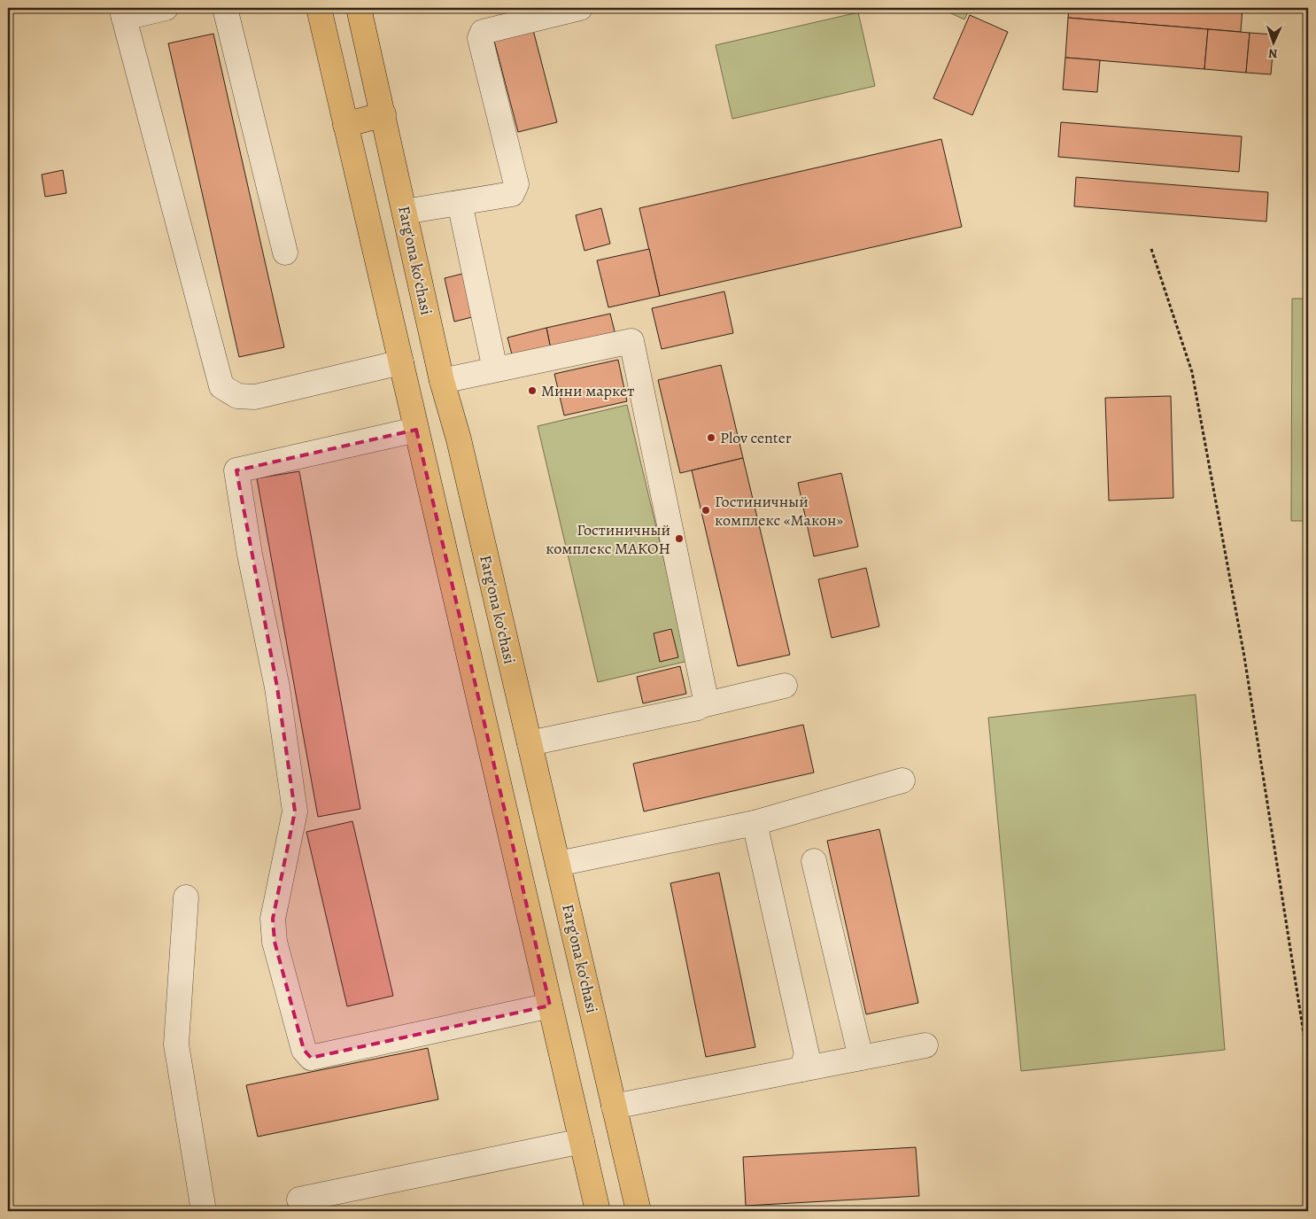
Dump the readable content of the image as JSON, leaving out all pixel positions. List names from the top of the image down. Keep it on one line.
{"streets":{"main road":["Fargʻona koʻchasi"]},"places":["Мини маркет","Plov center","Гостиничный комплекс «Макон»","Гостиничный комплекс МАКОН"],"north":"bottom"}
